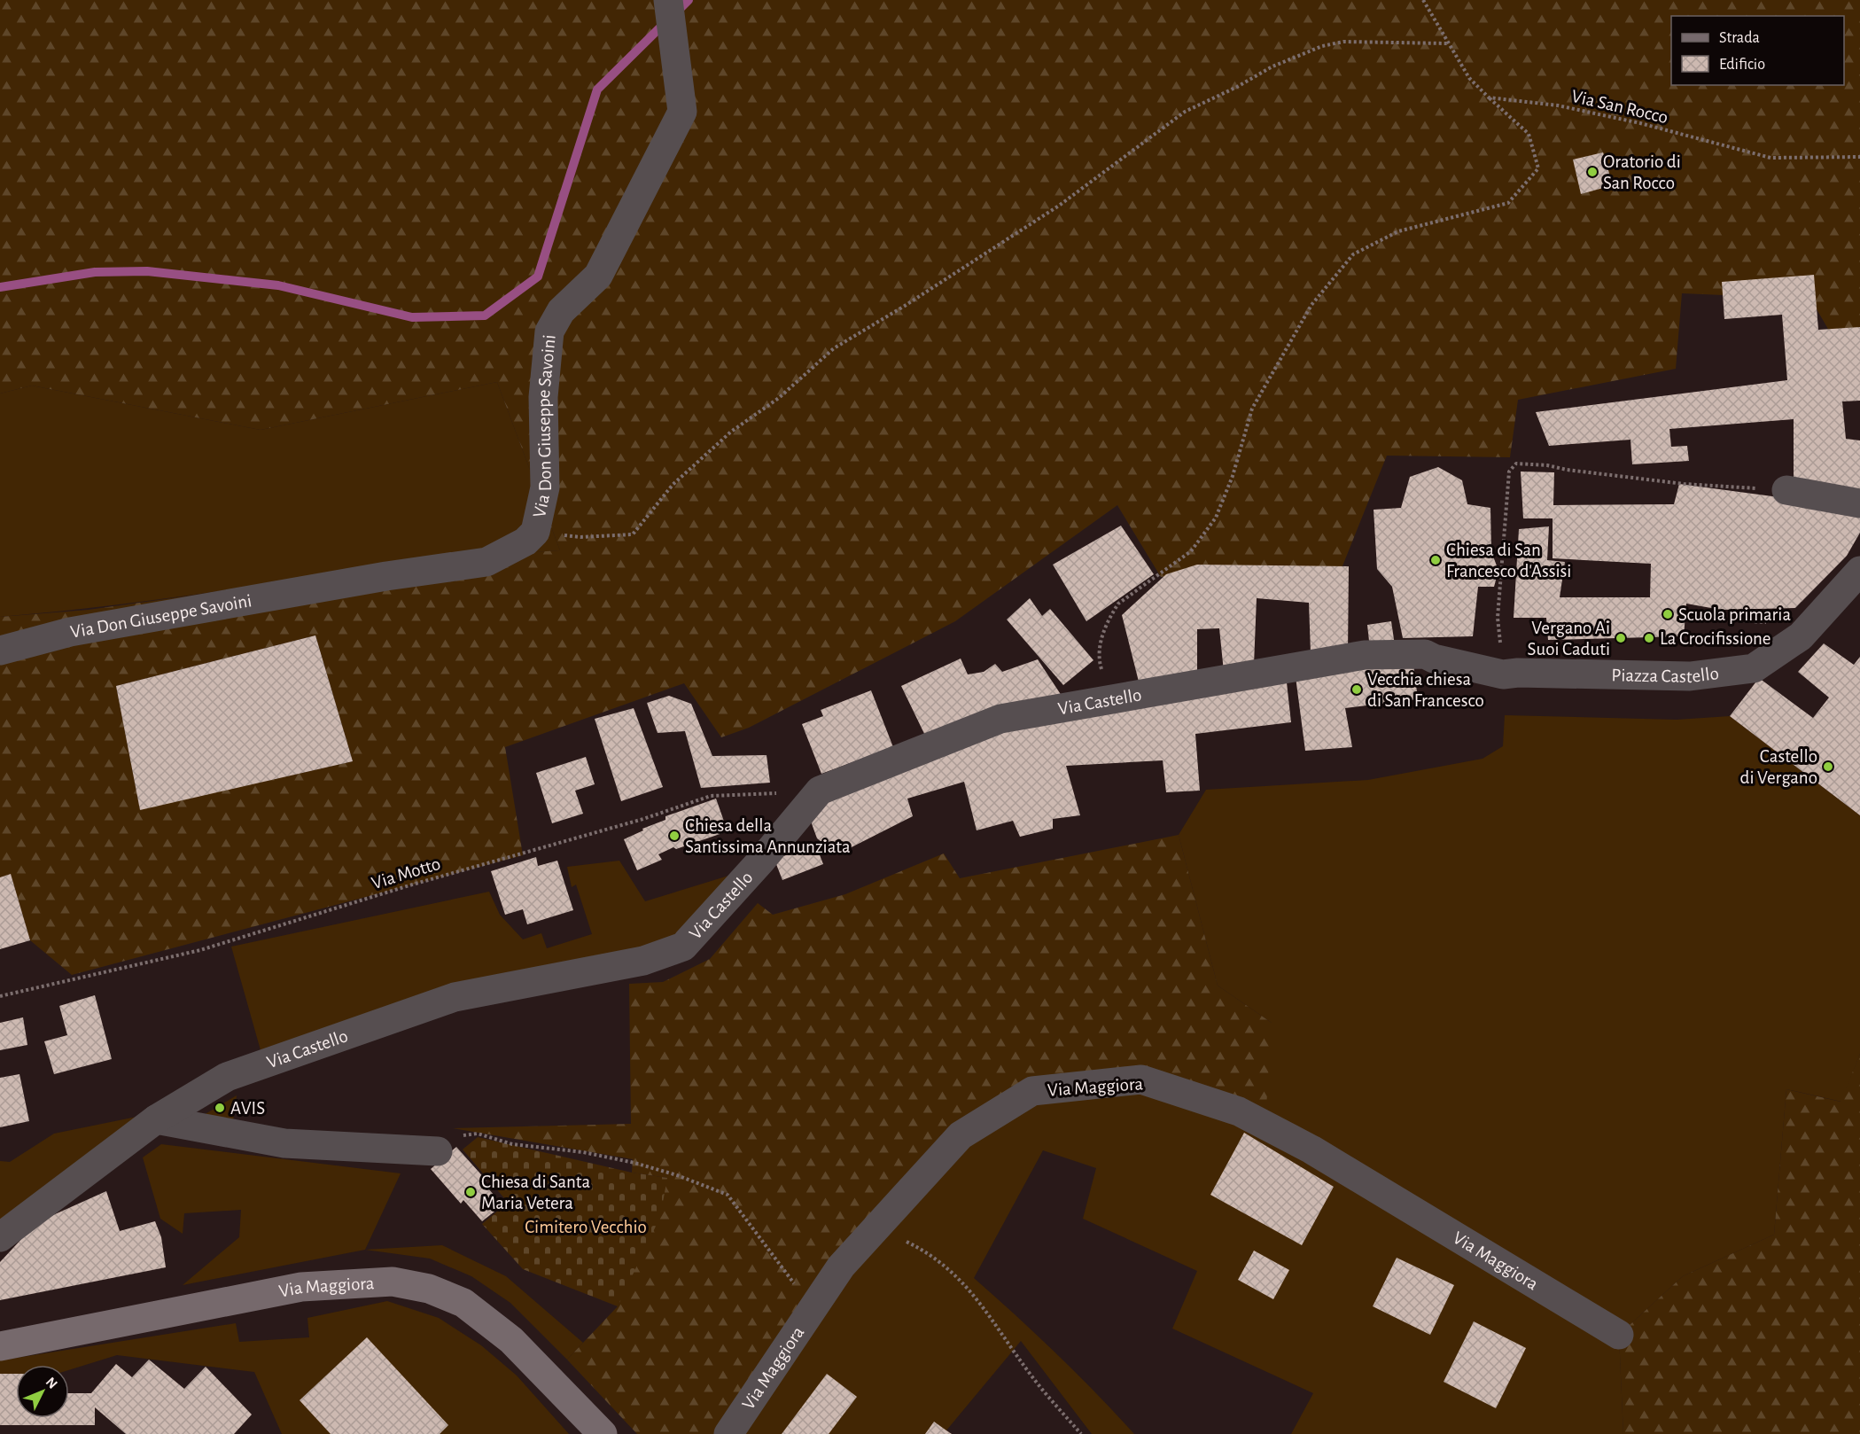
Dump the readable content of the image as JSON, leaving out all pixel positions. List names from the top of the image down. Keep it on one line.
{"streets":{"main road":["Via Maggiora"],"street":["Via Don Giuseppe Savoini","Piazza Castello","Via Castello"],"path":["Via San Rocco","Via Motto"]},"crossings":[["Piazza Castello","Via Castello"],["Via Castello","Via Motto"]],"parks":["Cimitero Vecchio"],"places":["Oratorio di San Rocco","Chiesa di San Francesco d'Assisi","Scuola primaria","Vergano Ai Suoi Caduti","La Crocifissione","Vecchia chiesa di San Francesco","Castello di Vergano","Chiesa della Santissima Annunziata","AVIS","Chiesa di Santa Maria Vetera"],"legend":["Strada","Edificio"],"north":"top right"}
